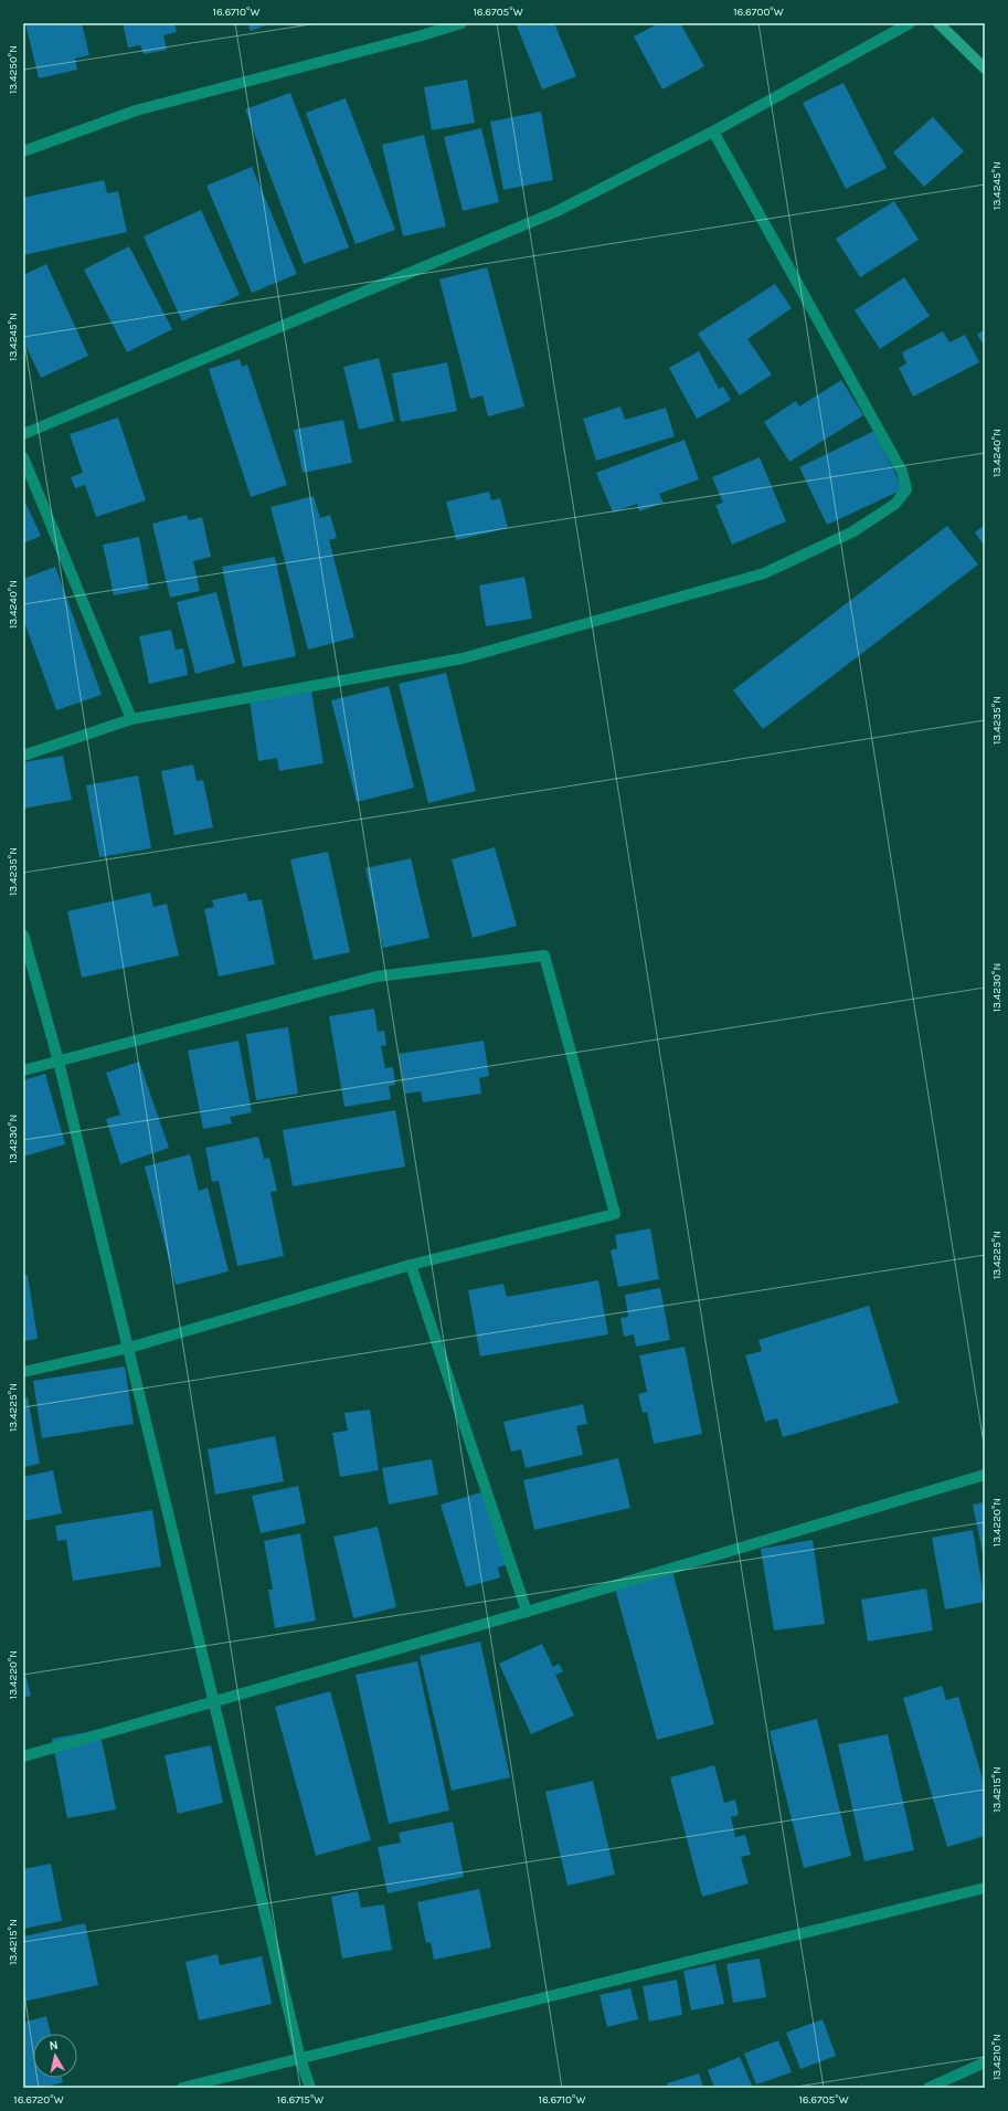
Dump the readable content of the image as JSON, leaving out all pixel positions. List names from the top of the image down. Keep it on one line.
{"north":"top","coordinates":["16.6710°W","16.6705°W","16.6700°W","13.4250°N","13.4245°N","13.4240°N","13.4235°N","13.4230°N","13.4225°N","13.4220°N","13.4215°N","13.4210°N","16.6720°W","16.6715°W"]}
